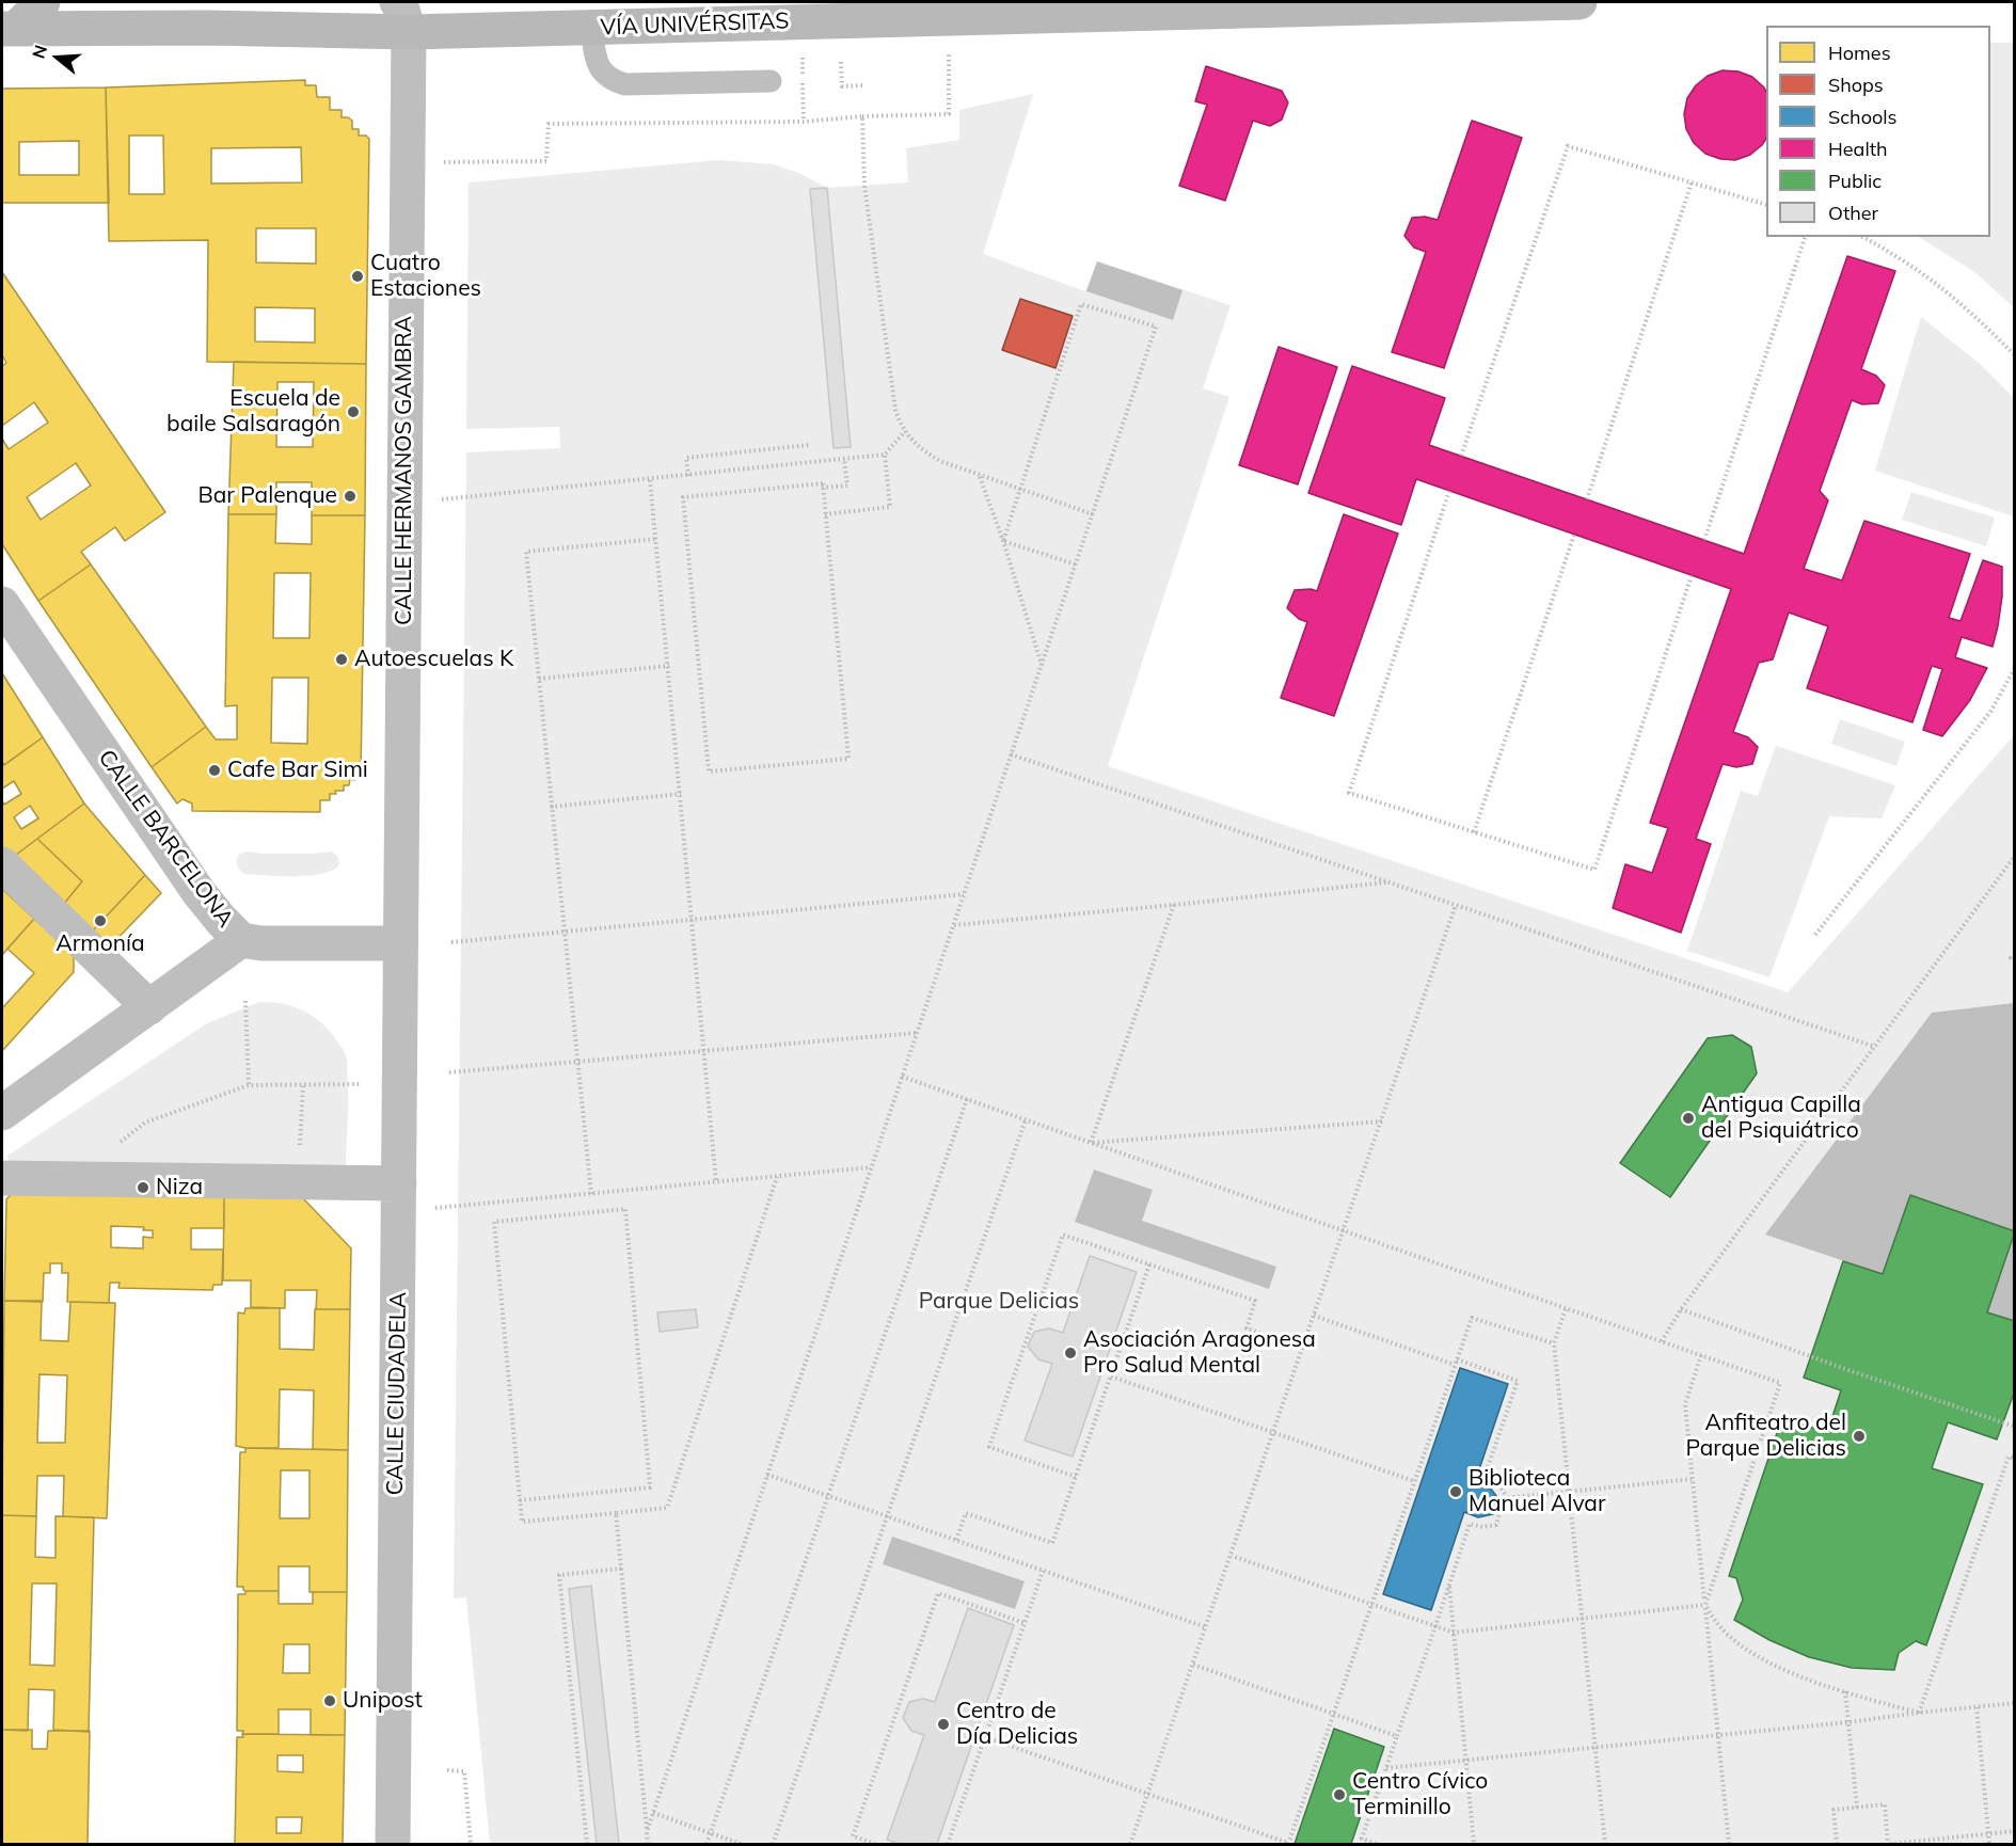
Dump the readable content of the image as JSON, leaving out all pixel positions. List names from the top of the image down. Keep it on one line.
{"streets":{"main road":["VÍA UNIVÉRSITAS"],"street":["CALLE HERMANOS GAMBRA","CALLE BARCELONA","CALLE CIUDADELA"]},"crossings":[["VÍA UNIVÉRSITAS","CALLE HERMANOS GAMBRA"],["CALLE HERMANOS GAMBRA","CALLE BARCELONA"],["CALLE HERMANOS GAMBRA","CALLE CIUDADELA"],["CALLE BARCELONA","CALLE CIUDADELA"]],"parks":["Parque Delicias"],"places":["Cuatro Estaciones","Escuela de baile Salsaragón","Bar Palenque","Autoescuelas K","Cafe Bar Simi","Armonía","Antigua Capilla del Psiquiátrico","Niza","Asociación Aragonesa Pro Salud Mental","Anfiteatro del Parque Delicias","Biblioteca Manuel Alvar","Unipost","Centro de Día Delicias","Centro Cívico Terminillo"],"legend":["Homes","Shops","Schools","Health","Public","Other"],"north":"left"}
